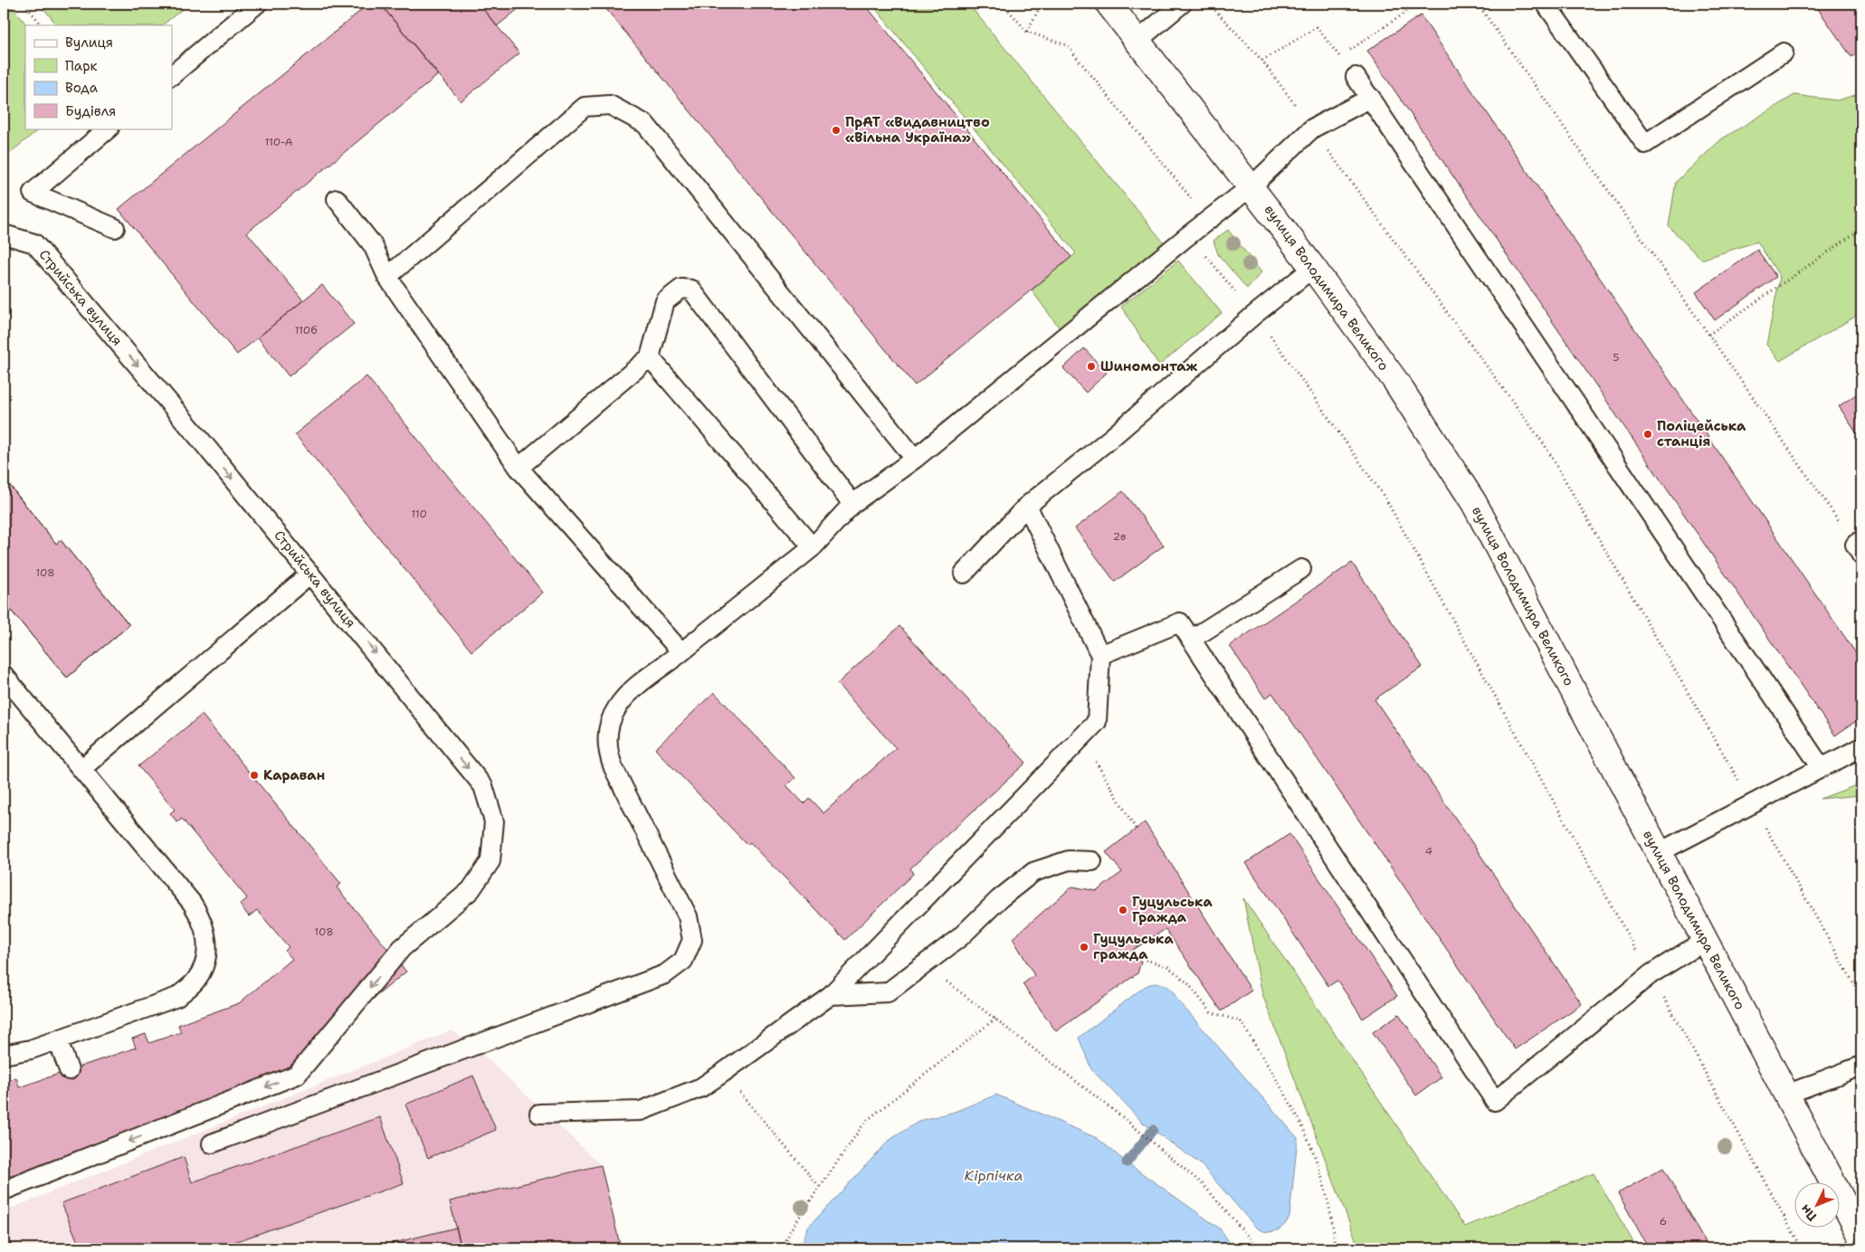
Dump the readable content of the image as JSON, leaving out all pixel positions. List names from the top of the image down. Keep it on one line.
{"streets":{"main road":["вулиця Володимира Великого"],"lane":["Стрийська вулиця"]},"water":["Кірпічка"],"places":["ПрАТ «Видавництво «Вільна Україна»","Шиномонтаж","Поліцейська станція","Караван","Гуцульська Гражда","Гуцульська гражда"],"house_numbers":["110-А","110б","5","110","2в","108","4","108","6"],"legend":["Вулиця","Парк","Вода","Будівля"],"north":"bottom left"}
